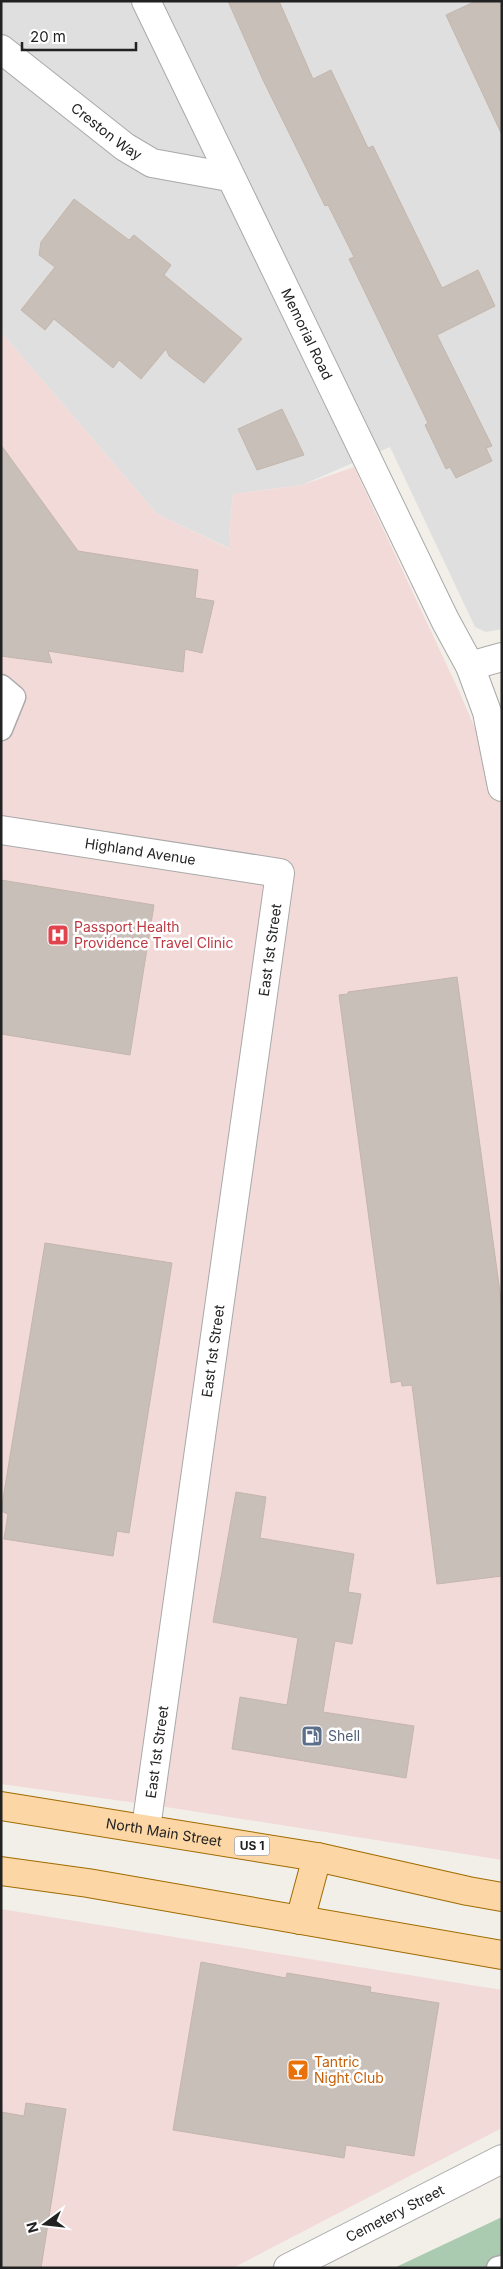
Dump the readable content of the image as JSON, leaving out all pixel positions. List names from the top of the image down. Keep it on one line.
{"streets":{"main road":["North Main Street","US 1"],"street":["Creston Way","Memorial Road","Highland Avenue","East 1st Street","Cemetery Street"]},"crossings":[["Creston Way","Memorial Road"],["Highland Avenue","East 1st Street"],["East 1st Street","North Main Street"]],"places":{"hospital":["Passport Health Providence Travel Clinic"],"fuel station":["Shell"],"bar":["Tantric Night Club"]},"scale_bar":"20 m","north":"left"}
